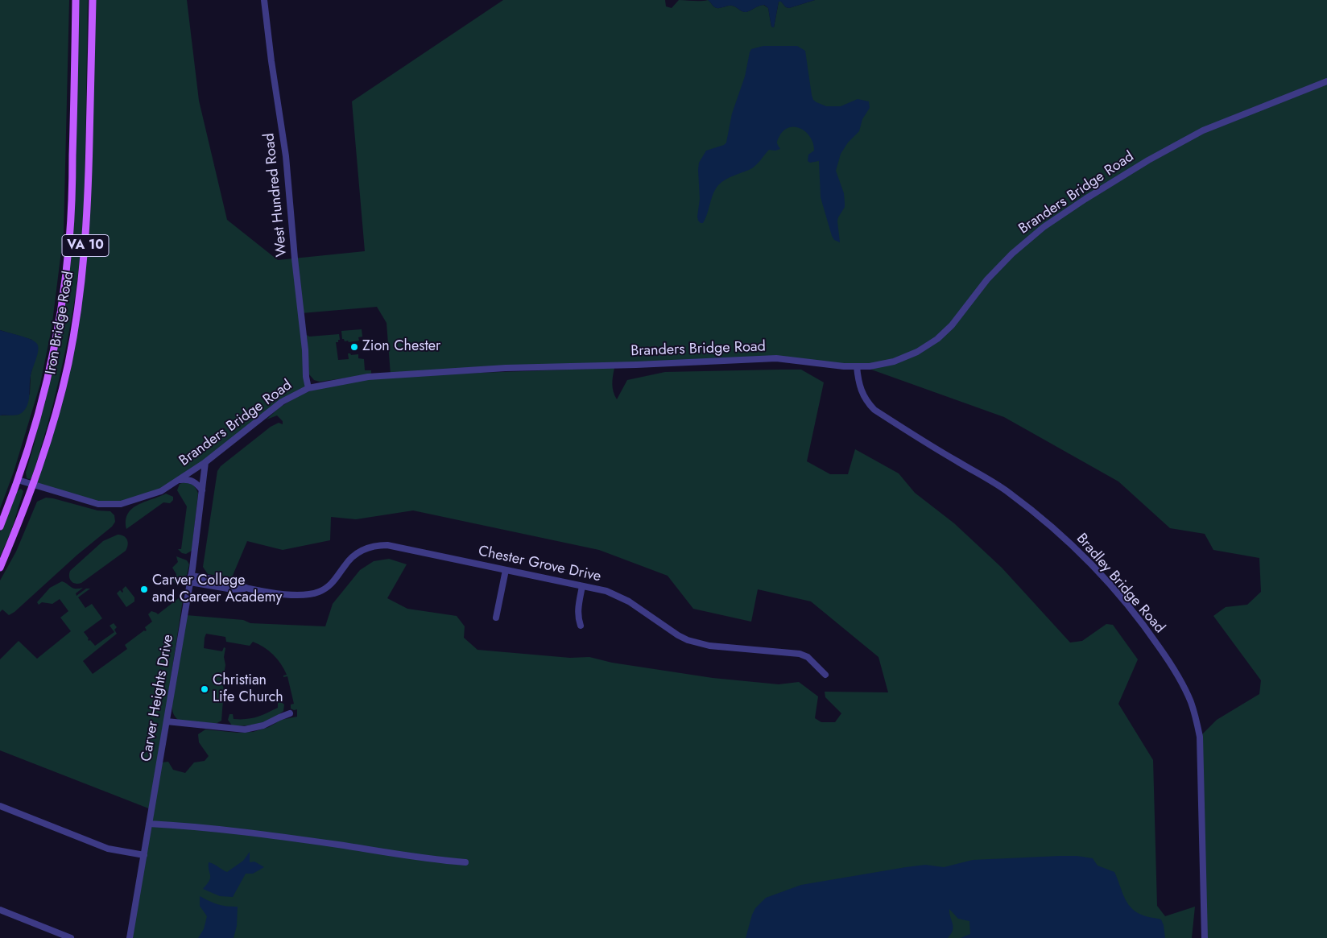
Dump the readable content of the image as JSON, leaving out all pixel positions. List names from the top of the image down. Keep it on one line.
{"streets":{"main road":["VA 10","Iron Bridge Road"],"street":["Branders Bridge Road","West Hundred Road","Chester Grove Drive","Bradley Bridge Road","Carver Heights Drive"]},"crossings":[["Branders Bridge Road","West Hundred Road"],["Branders Bridge Road","Iron Bridge Road"],["Branders Bridge Road","Bradley Bridge Road"],["Branders Bridge Road","Carver Heights Drive"],["Chester Grove Drive","Carver Heights Drive"]],"places":["Zion Chester","Carver College and Career Academy","Christian Life Church"]}
